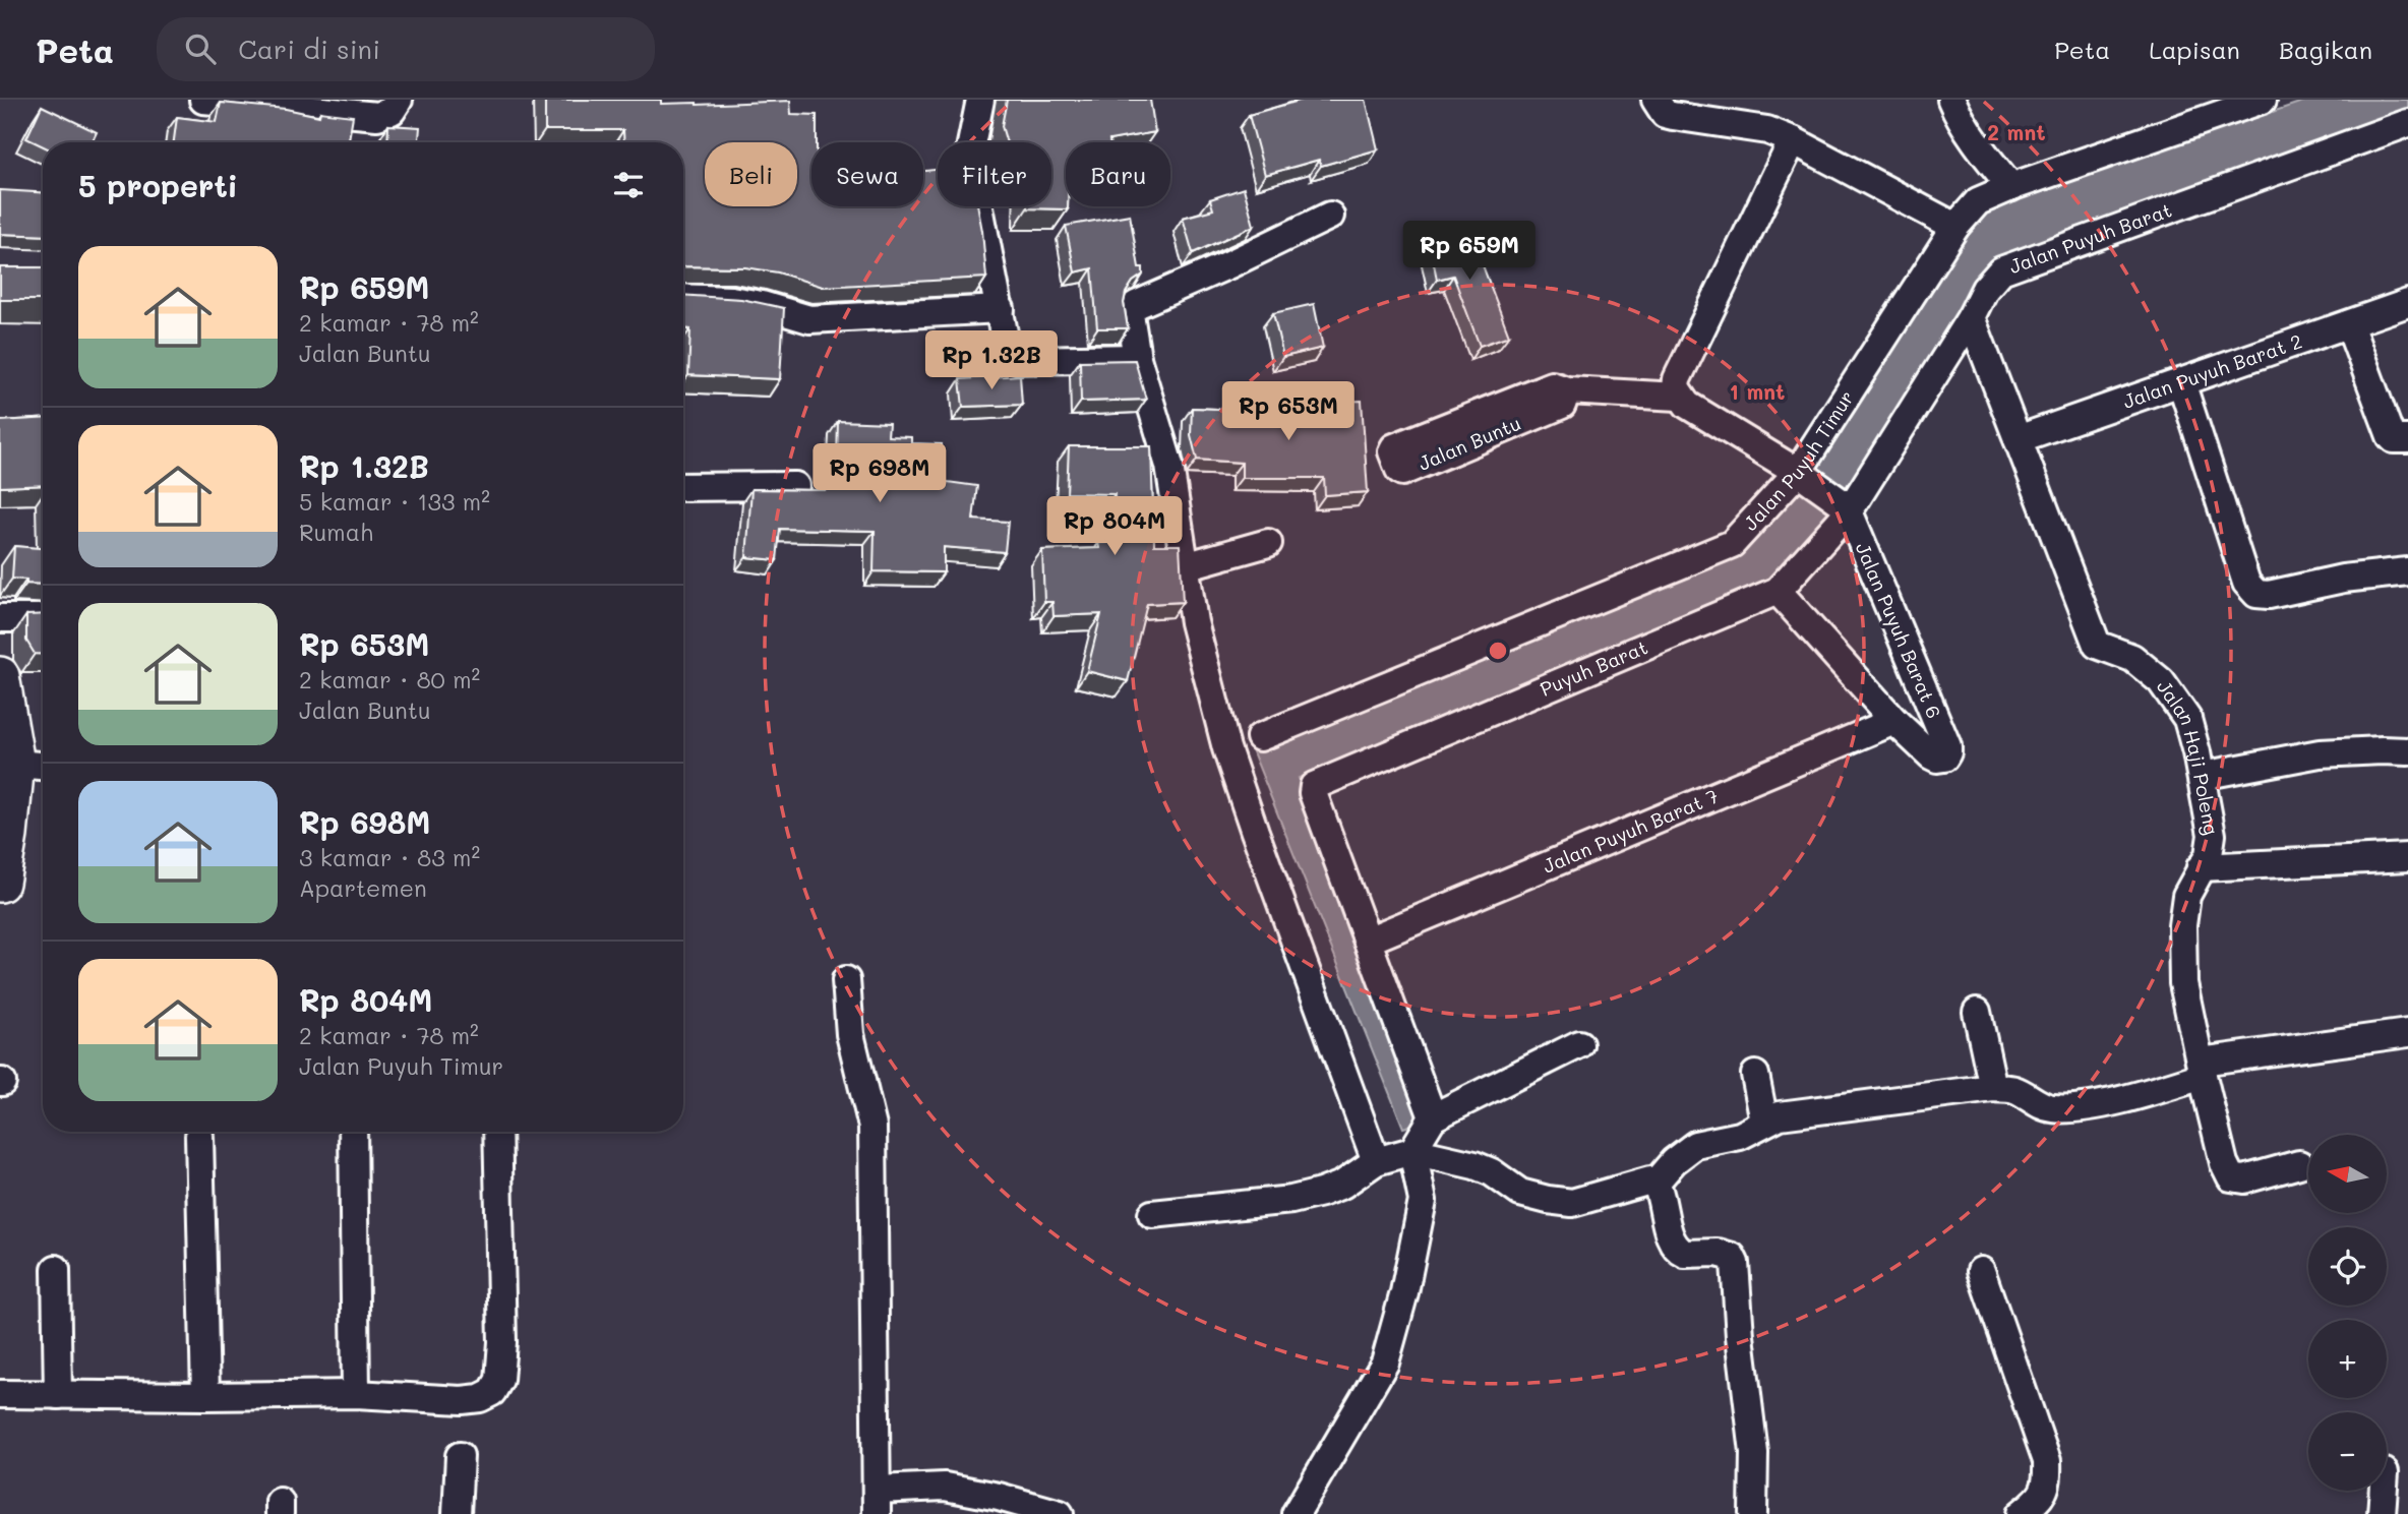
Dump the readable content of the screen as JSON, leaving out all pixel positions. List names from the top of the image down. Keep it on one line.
{"streets":{"street":["Jalan Puyuh Barat","Jalan Puyuh Barat 2","Jalan Buntu","Jalan Puyuh Timur","Jalan Puyuh Barat 6","Puyuh Barat","Jalan Haji Poleng","Jalan Puyuh Barat 7"]},"crossings":[["Jalan Puyuh Barat","Jalan Puyuh Barat 6"],["Jalan Puyuh Barat","Puyuh Barat"],["Jalan Puyuh Barat","Jalan Haji Poleng"],["Jalan Puyuh Barat 2","Jalan Haji Poleng"],["Jalan Puyuh Barat 6","Puyuh Barat"],["Jalan Puyuh Barat 6","Jalan Puyuh Barat 7"],["Puyuh Barat","Jalan Puyuh Barat 7"]],"north":"left","page":{"header":"Peta","search":"Cari di sini","nav":["Peta","Lapisan","Bagikan"],"chip":["Beli","Sewa","Filter","Baru"],"heading":"5 properti","price":["Rp 659M","Rp 1.32B","Rp 653M","Rp 698M","Rp 804M"],"list":[{"name":"Rp 659M","note":"2 kamar · 78 m² · Jalan Buntu"},{"name":"Rp 1.32B","note":"5 kamar · 133 m² · Rumah"},{"name":"Rp 653M","note":"2 kamar · 80 m² · Jalan Buntu"},{"name":"Rp 698M","note":"3 kamar · 83 m² · Apartemen"},{"name":"Rp 804M","note":"2 kamar · 78 m² · Jalan Puyuh Timur"}],"map_buttons":["+","−"]},"rings":["2 mnt","1 mnt"]}
